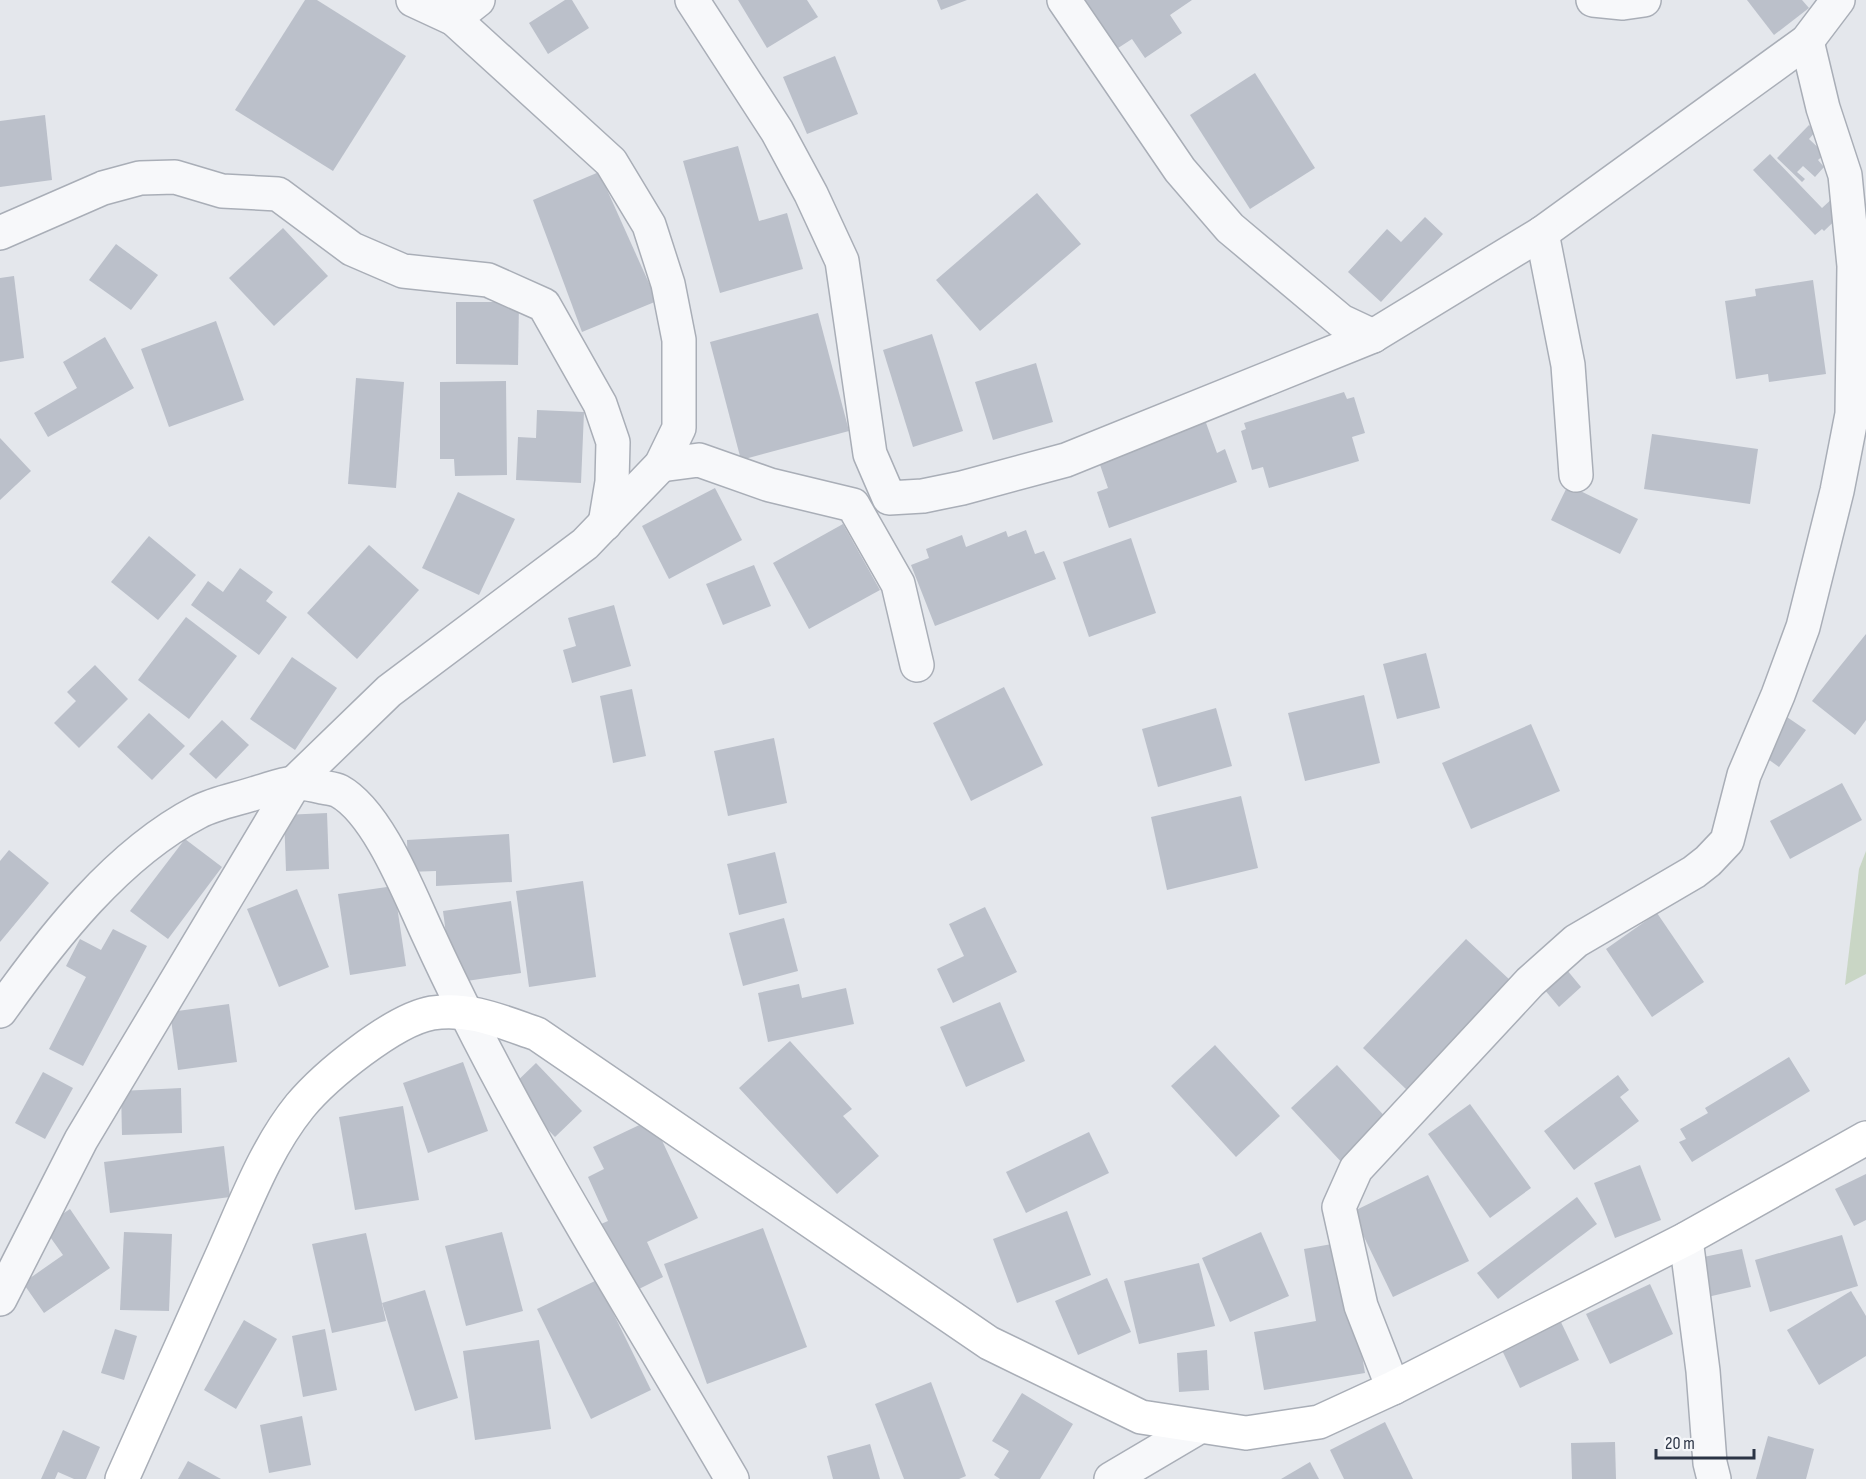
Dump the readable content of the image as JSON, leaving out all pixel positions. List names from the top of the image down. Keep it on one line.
{"scale_bar":"20 m"}
